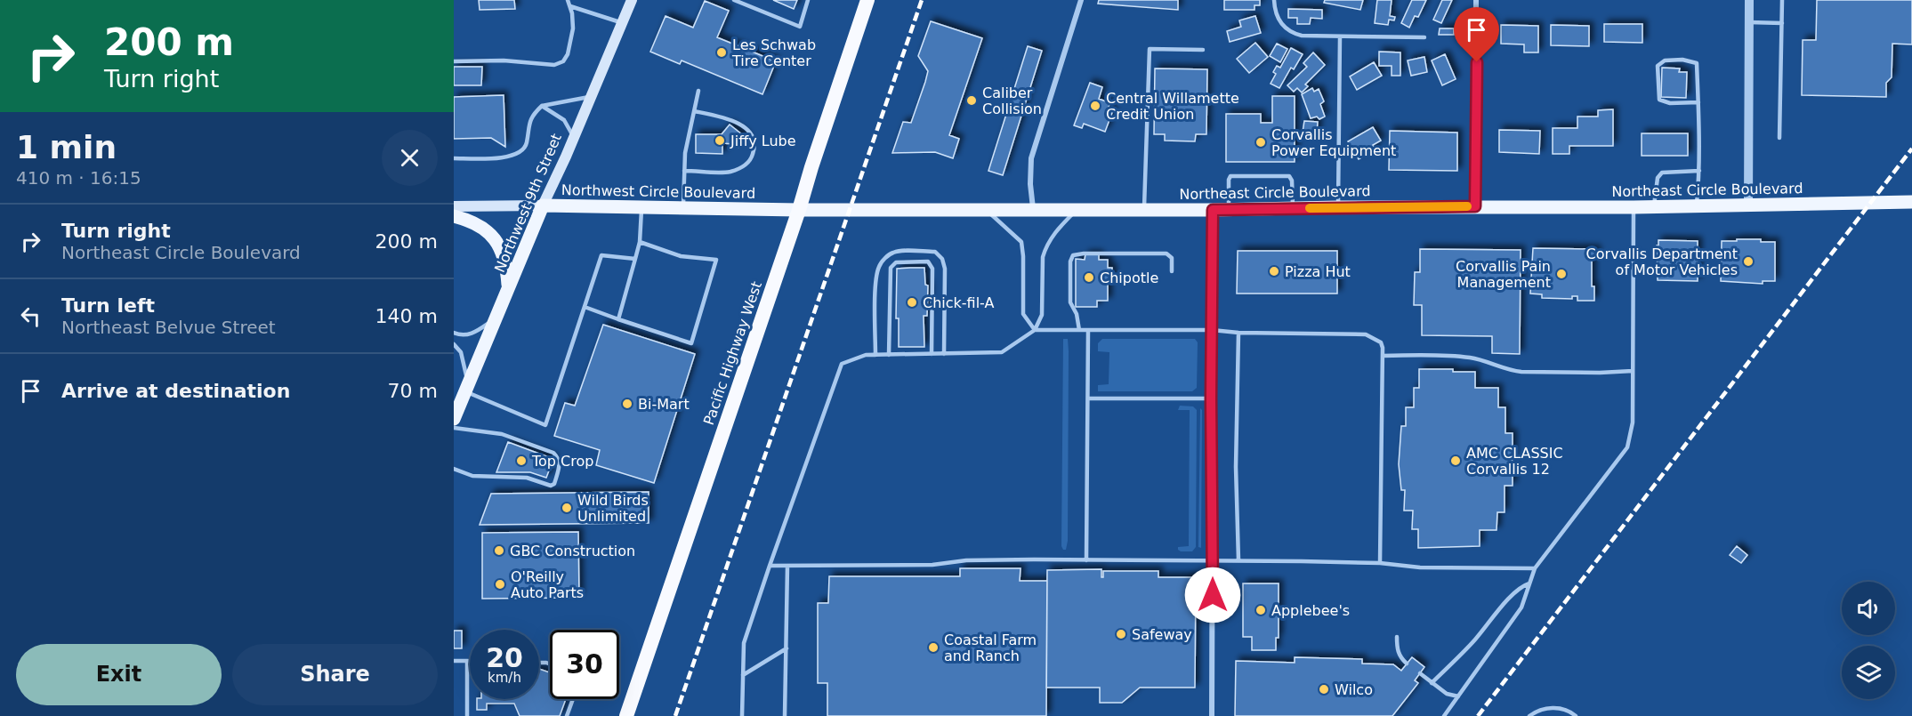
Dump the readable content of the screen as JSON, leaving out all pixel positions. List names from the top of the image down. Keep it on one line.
{"streets":{"highway":["Pacific Highway West"],"main road":["Northeast Circle Boulevard","Northwest Circle Boulevard","Northwest 9th Street"]},"crossings":[["Northeast Circle Boulevard","Northwest Circle Boulevard"],["Northeast Circle Boulevard","Pacific Highway West"],["Northwest Circle Boulevard","Northwest 9th Street"],["Northwest Circle Boulevard","Pacific Highway West"]],"places":["Les Schwab Tire Center","Caliber Collision","Central Willamette Credit Union","Jiffy Lube","Corvallis Power Equipment","Corvallis Department of Motor Vehicles","Pizza Hut","Corvallis Pain Management","Chipotle","Chick-fil-A","Bi-Mart","Top Crop","AMC CLASSIC Corvallis 12","Wild Birds Unlimited","GBC Construction","O'Reilly Auto Parts","Applebee's","Safeway","Coastal Farm and Ranch","Wilco"],"page":{"turn":["200 m","Turn right"],"heading":["1 min","410 m · 16:15"],"list":[{"name":"Turn right","note":"Northeast Circle Boulevard","value":"200 m"},{"name":"Turn left","note":"Northeast Belvue Street","value":"140 m"},{"name":"Arrive at destination","value":"70 m"}],"speed":"20 km/h","limit":"30","buttons":["Exit","Share"]}}
